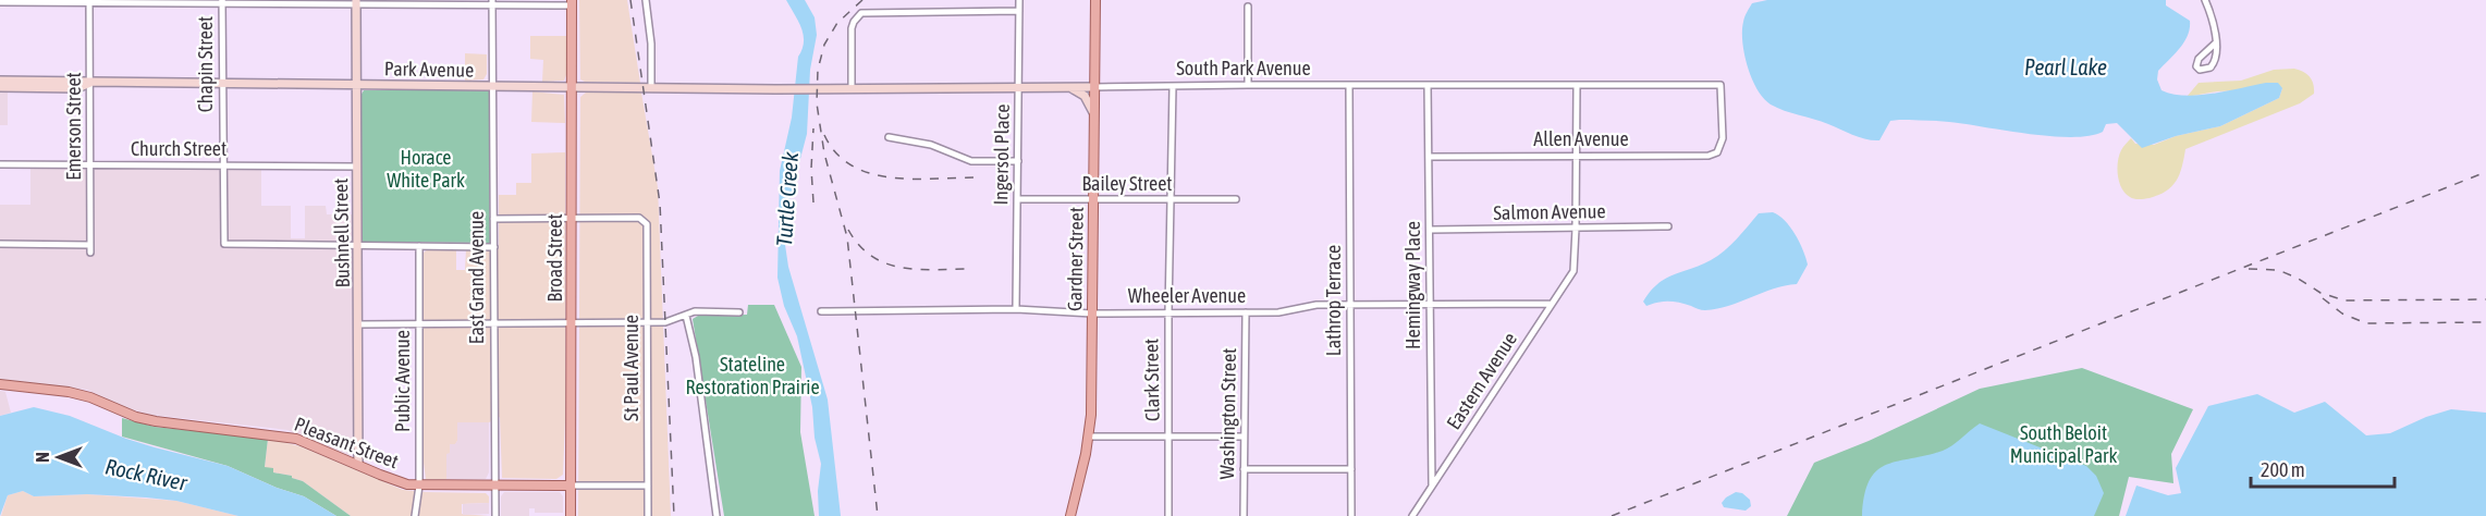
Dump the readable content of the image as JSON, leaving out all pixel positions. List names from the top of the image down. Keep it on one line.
{"streets":{"main road":["Broad Street","Gardner Street","Pleasant Street"],"street":["Chapin Street","South Park Avenue","Park Avenue","Emerson Street","Allen Avenue","Church Street","Ingersol Place","Bailey Street","Salmon Avenue","Bushnell Street","East Grand Avenue","Hemingway Place","Wheeler Avenue","Lathrop Terrace","St Paul Avenue","Clark Street","Public Avenue","Eastern Avenue","Washington Street"]},"crossings":[["Chapin Street","Park Avenue"],["Chapin Street","Church Street"],["Chapin Street","Bushnell Street"],["South Park Avenue","Park Avenue"],["South Park Avenue","Allen Avenue"],["South Park Avenue","Ingersol Place"],["South Park Avenue","Gardner Street"],["South Park Avenue","Hemingway Place"],["South Park Avenue","Lathrop Terrace"],["South Park Avenue","Clark Street"],["Park Avenue","Emerson Street"],["Park Avenue","Bushnell Street"],["Park Avenue","Broad Street"],["Park Avenue","East Grand Avenue"],["Emerson Street","Church Street"],["Allen Avenue","Hemingway Place"],["Church Street","Bushnell Street"],["Ingersol Place","Bailey Street"],["Ingersol Place","Wheeler Avenue"],["Bailey Street","Gardner Street"],["Bailey Street","Clark Street"],["Salmon Avenue","Hemingway Place"],["Salmon Avenue","Eastern Avenue"],["Bushnell Street","Pleasant Street"],["Broad Street","St Paul Avenue"],["Broad Street","Pleasant Street"],["Gardner Street","Wheeler Avenue"],["East Grand Avenue","Pleasant Street"],["Hemingway Place","Wheeler Avenue"],["Hemingway Place","Eastern Avenue"],["Wheeler Avenue","Lathrop Terrace"],["Wheeler Avenue","Clark Street"],["Wheeler Avenue","Eastern Avenue"],["Wheeler Avenue","Washington Street"],["St Paul Avenue","Pleasant Street"],["Public Avenue","Pleasant Street"]],"water":["Pearl Lake","Turtle Creek","Rock River"],"parks":["Horace White Park","Stateline Restoration Prairie","South Beloit Municipal Park"],"scale_bar":"200 m","north":"left"}
